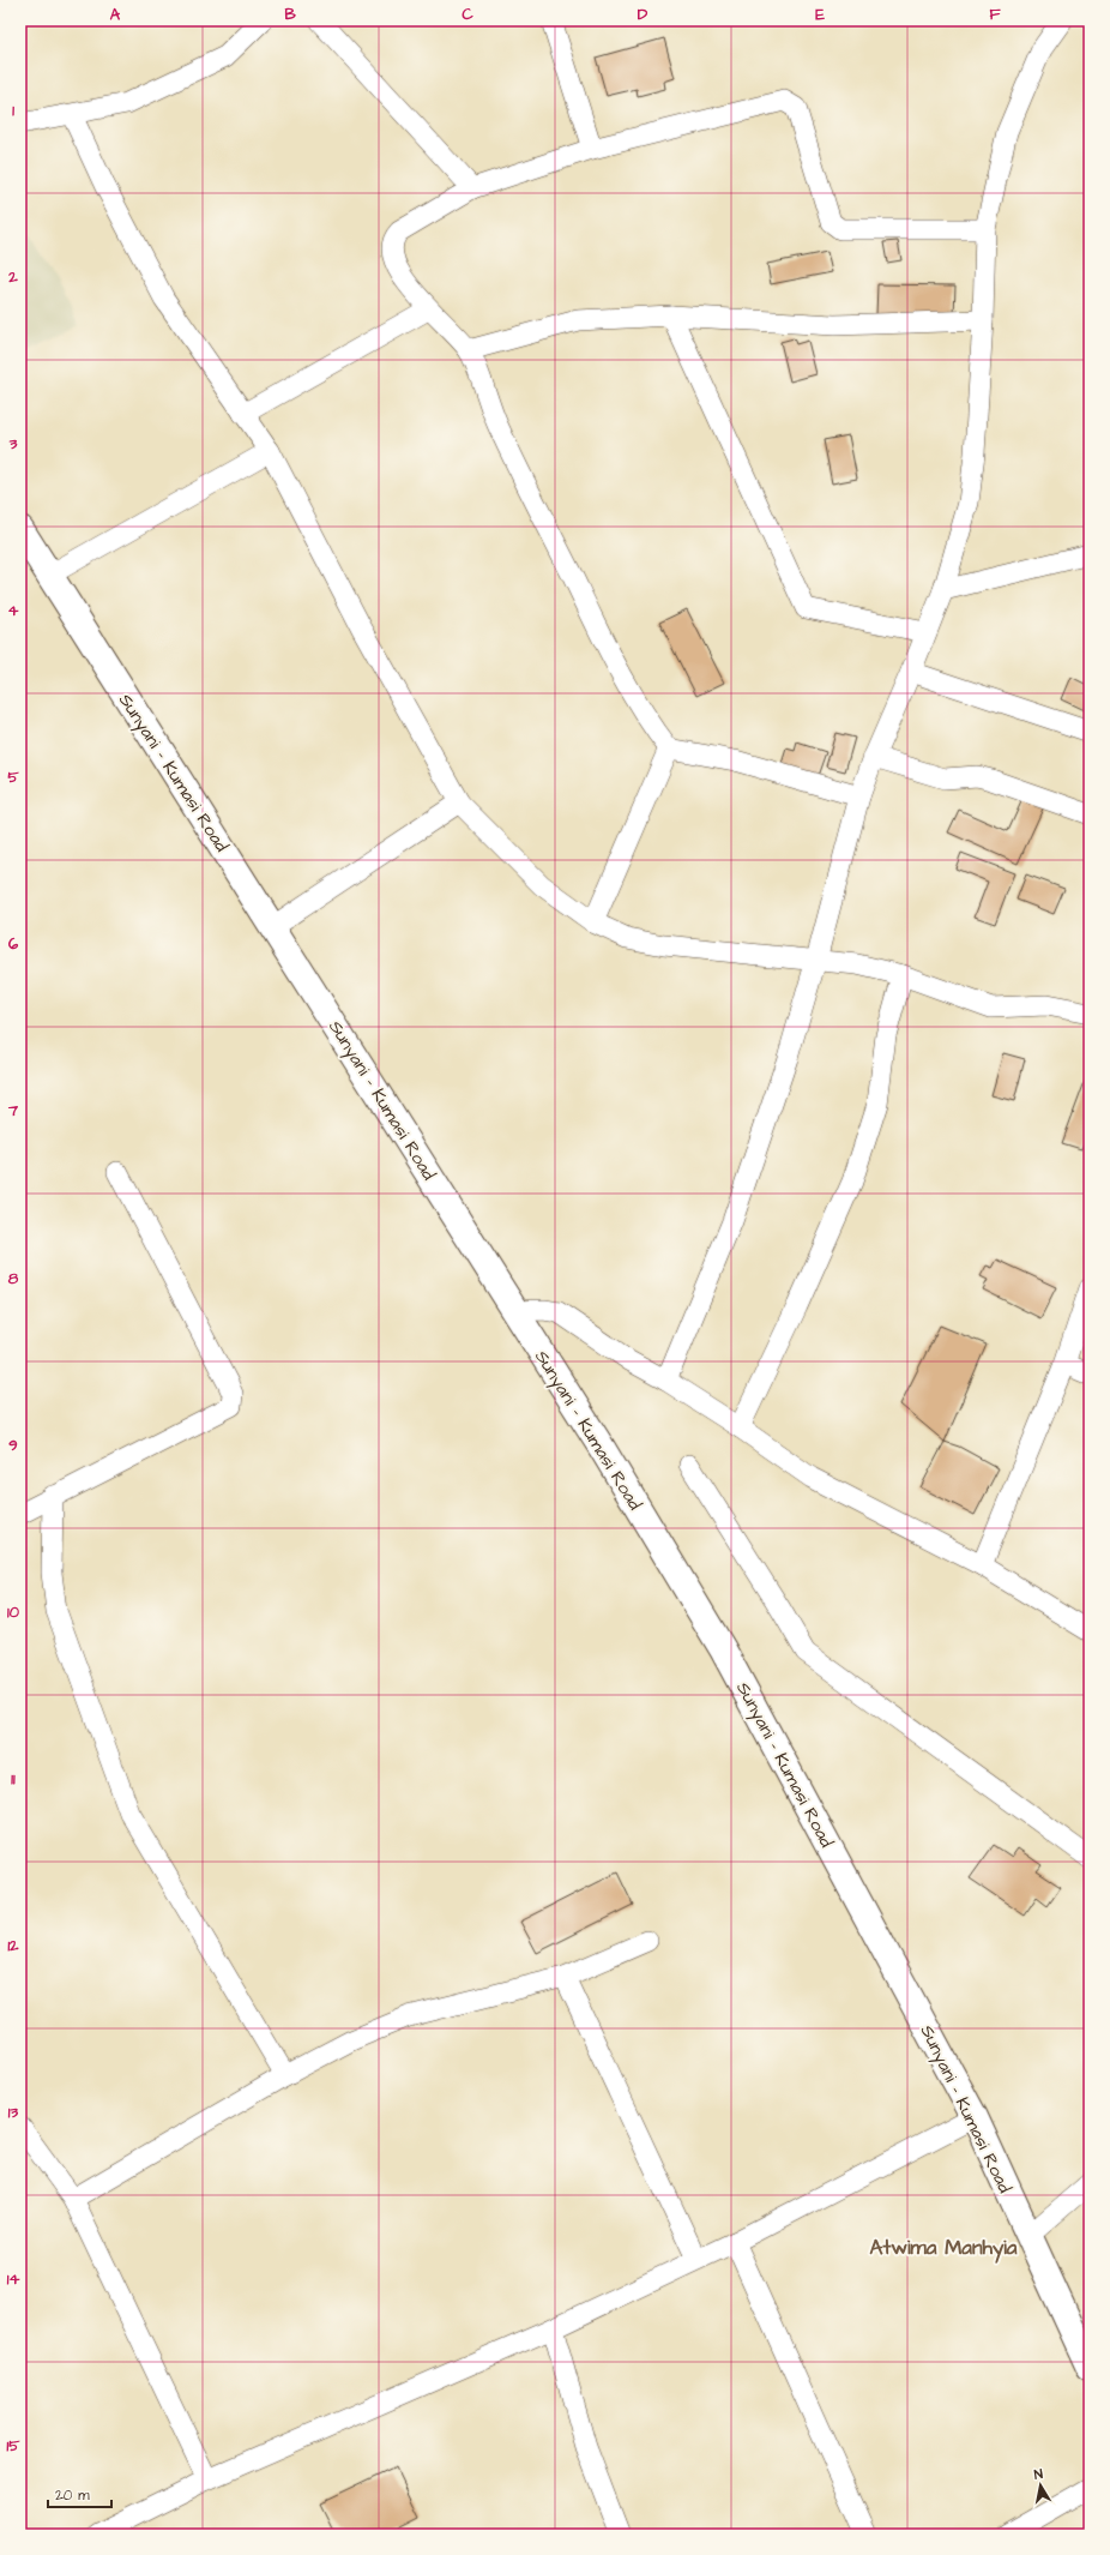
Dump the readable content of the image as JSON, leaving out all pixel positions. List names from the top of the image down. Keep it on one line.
{"streets":{"main road":["Sunyani - Kumasi Road"]},"districts":["Atwima Manhyia"],"scale_bar":"20 m","north":"top","grid":{"columns":["A","B","C","D","E","F"],"rows":["1","2","3","4","5","6","7","8","9","10","11","12","13","14","15"]}}
